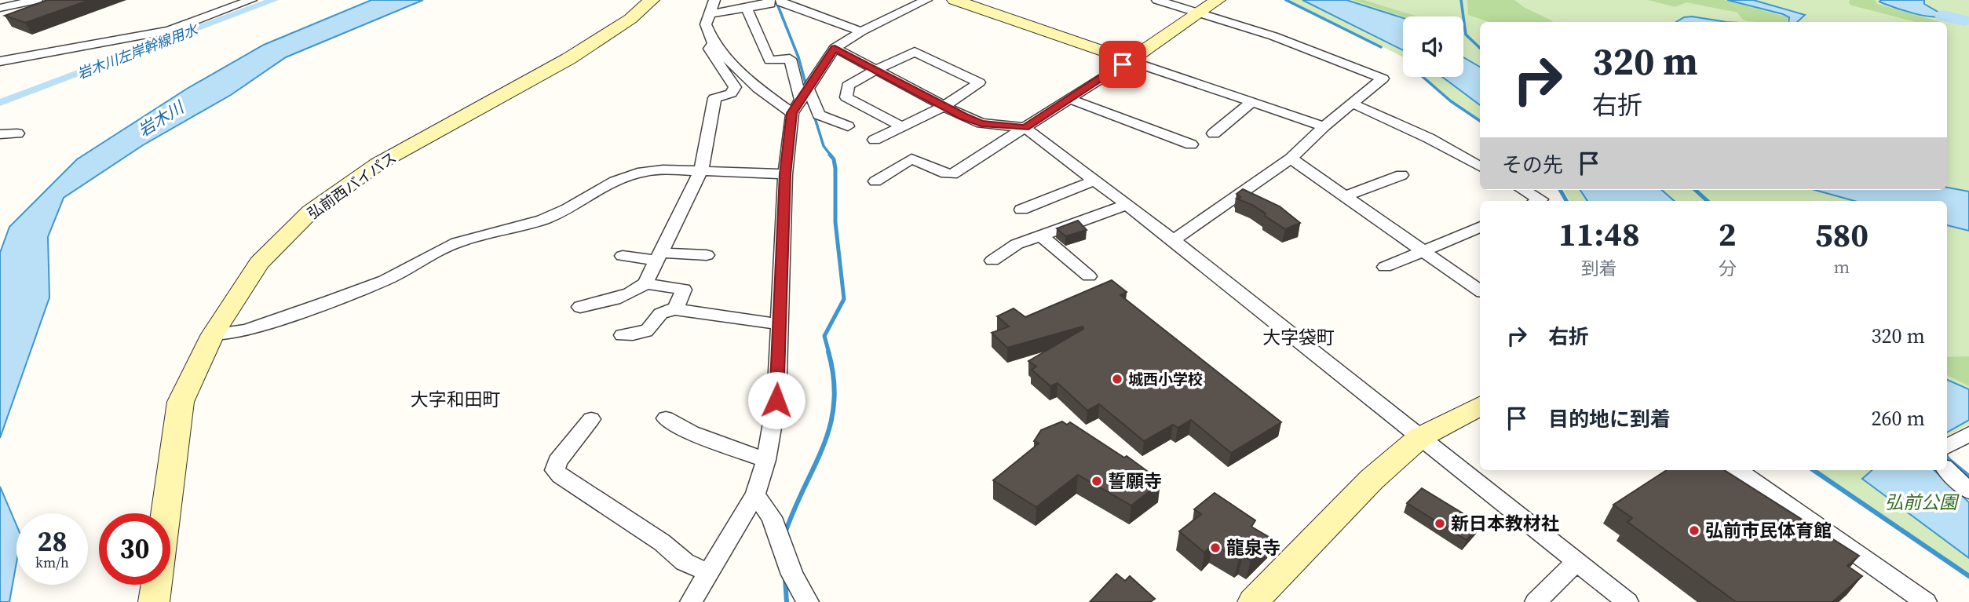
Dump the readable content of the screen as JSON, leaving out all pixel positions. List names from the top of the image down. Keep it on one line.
{"streets":{"street":["弘前西バイパス"]},"districts":["大字袋町","大字和田町"],"water":["岩木川左岸幹線用水","岩木川"],"parks":["弘前公園"],"places":["城西小学校","誓願寺","新日本教材社","弘前市民体育館","龍泉寺"],"page":{"turn":["320 m","右折"],"then":"その先","eta":["11:48","到着","2","分","580","m"],"list":[{"name":"右折","value":"320 m"},{"name":"目的地に到着","value":"260 m"}],"speed":"28 km/h","limit":"30"}}
